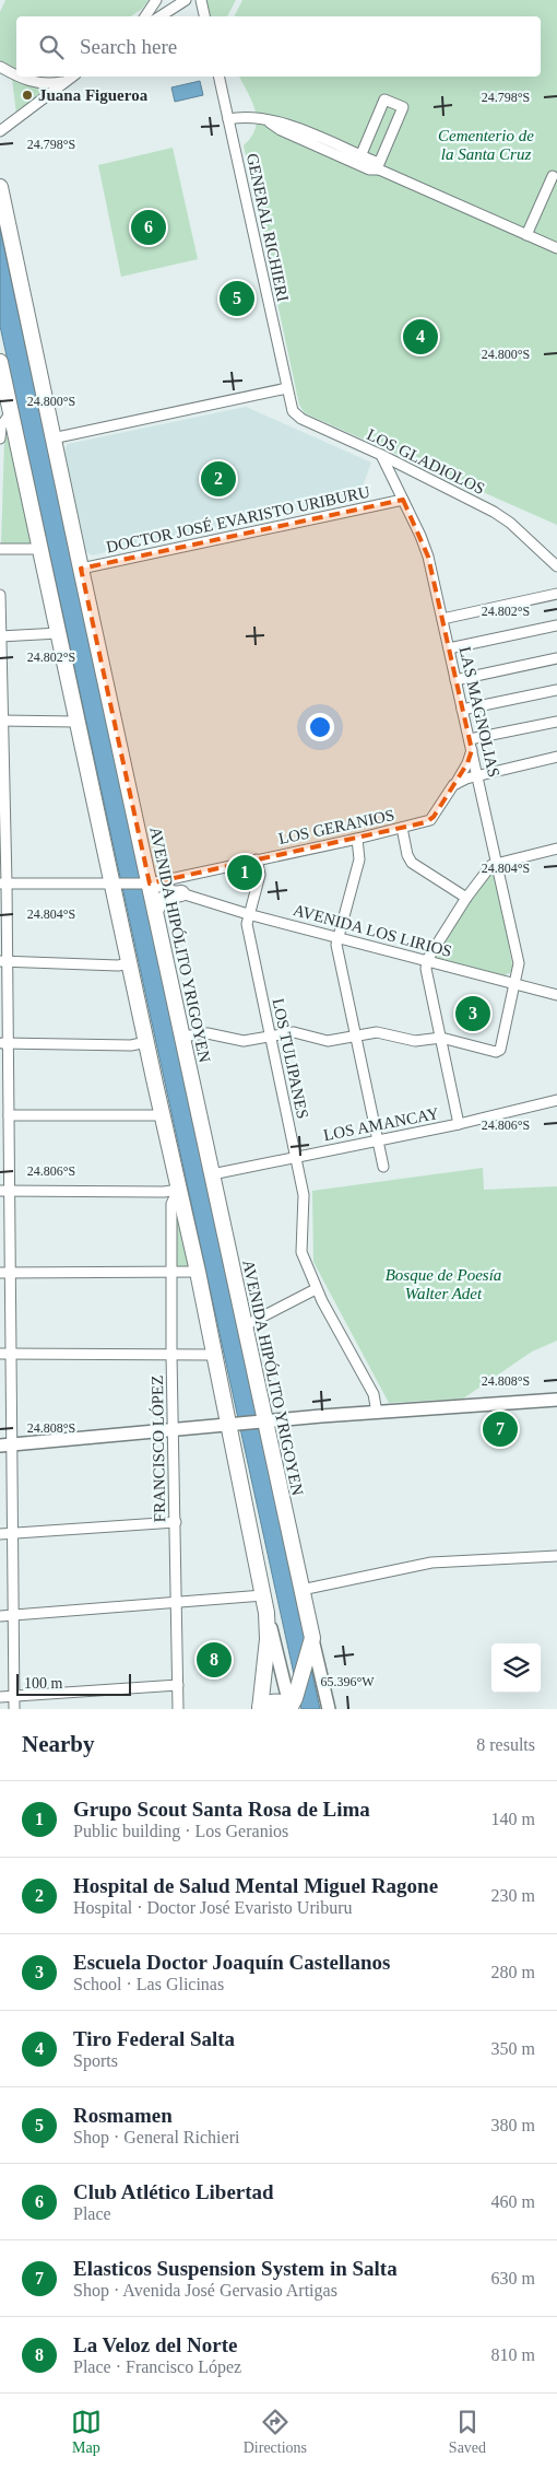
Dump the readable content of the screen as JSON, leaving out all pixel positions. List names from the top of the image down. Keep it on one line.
{"streets":{"highway":["AVENIDA HIPÓLITO YRIGOYEN"],"street":["GENERAL RICHIERI","LOS GLADIOLOS","DOCTOR JOSÉ EVARISTO URIBURU","LAS MAGNOLIAS","LOS GERANIOS","AVENIDA LOS LIRIOS","LOS TULIPANES","LOS AMANCAY","FRANCISCO LÓPEZ"]},"crossings":[["GENERAL RICHIERI","LOS GLADIOLOS"],["LOS GLADIOLOS","LAS MAGNOLIAS"],["DOCTOR JOSÉ EVARISTO URIBURU","LAS MAGNOLIAS"],["DOCTOR JOSÉ EVARISTO URIBURU","AVENIDA HIPÓLITO YRIGOYEN"],["LAS MAGNOLIAS","LOS GERANIOS"],["LAS MAGNOLIAS","AVENIDA LOS LIRIOS"],["LOS GERANIOS","AVENIDA LOS LIRIOS"],["LOS GERANIOS","AVENIDA HIPÓLITO YRIGOYEN"],["LOS GERANIOS","LOS TULIPANES"],["AVENIDA LOS LIRIOS","AVENIDA HIPÓLITO YRIGOYEN"],["AVENIDA LOS LIRIOS","LOS TULIPANES"],["AVENIDA HIPÓLITO YRIGOYEN","LOS AMANCAY"],["LOS TULIPANES","LOS AMANCAY"]],"parks":["Cementerio de la Santa Cruz","Bosque de Poesía Walter Adet"],"places":["Juana Figueroa"],"scale_bar":"100 m","page":{"search":"Search here","pins":["6","5","4","2","1","3","7","8"],"scale":"100 m","heading":["Nearby","8 results"],"list":[{"mark":"1","name":"Grupo Scout Santa Rosa de Lima","note":"Public building · Los Geranios","value":"140 m"},{"mark":"2","name":"Hospital de Salud Mental Miguel Ragone","note":"Hospital · Doctor José Evaristo Uriburu","value":"230 m"},{"mark":"3","name":"Escuela Doctor Joaquín Castellanos","note":"School · Las Glicinas","value":"280 m"},{"mark":"4","name":"Tiro Federal Salta","note":"Sports","value":"350 m"},{"mark":"5","name":"Rosmamen","note":"Shop · General Richieri","value":"380 m"},{"mark":"6","name":"Club Atlético Libertad","note":"Place","value":"460 m"},{"mark":"7","name":"Elasticos Suspension System in Salta","note":"Shop · Avenida José Gervasio Artigas","value":"630 m"},{"mark":"8","name":"La Veloz del Norte","note":"Place · Francisco López","value":"810 m"}],"nav":["Map","Directions","Saved"]},"coordinates":["24.798°S","24.800°S","24.802°S","24.804°S","24.806°S","24.808°S","65.396°W"]}
